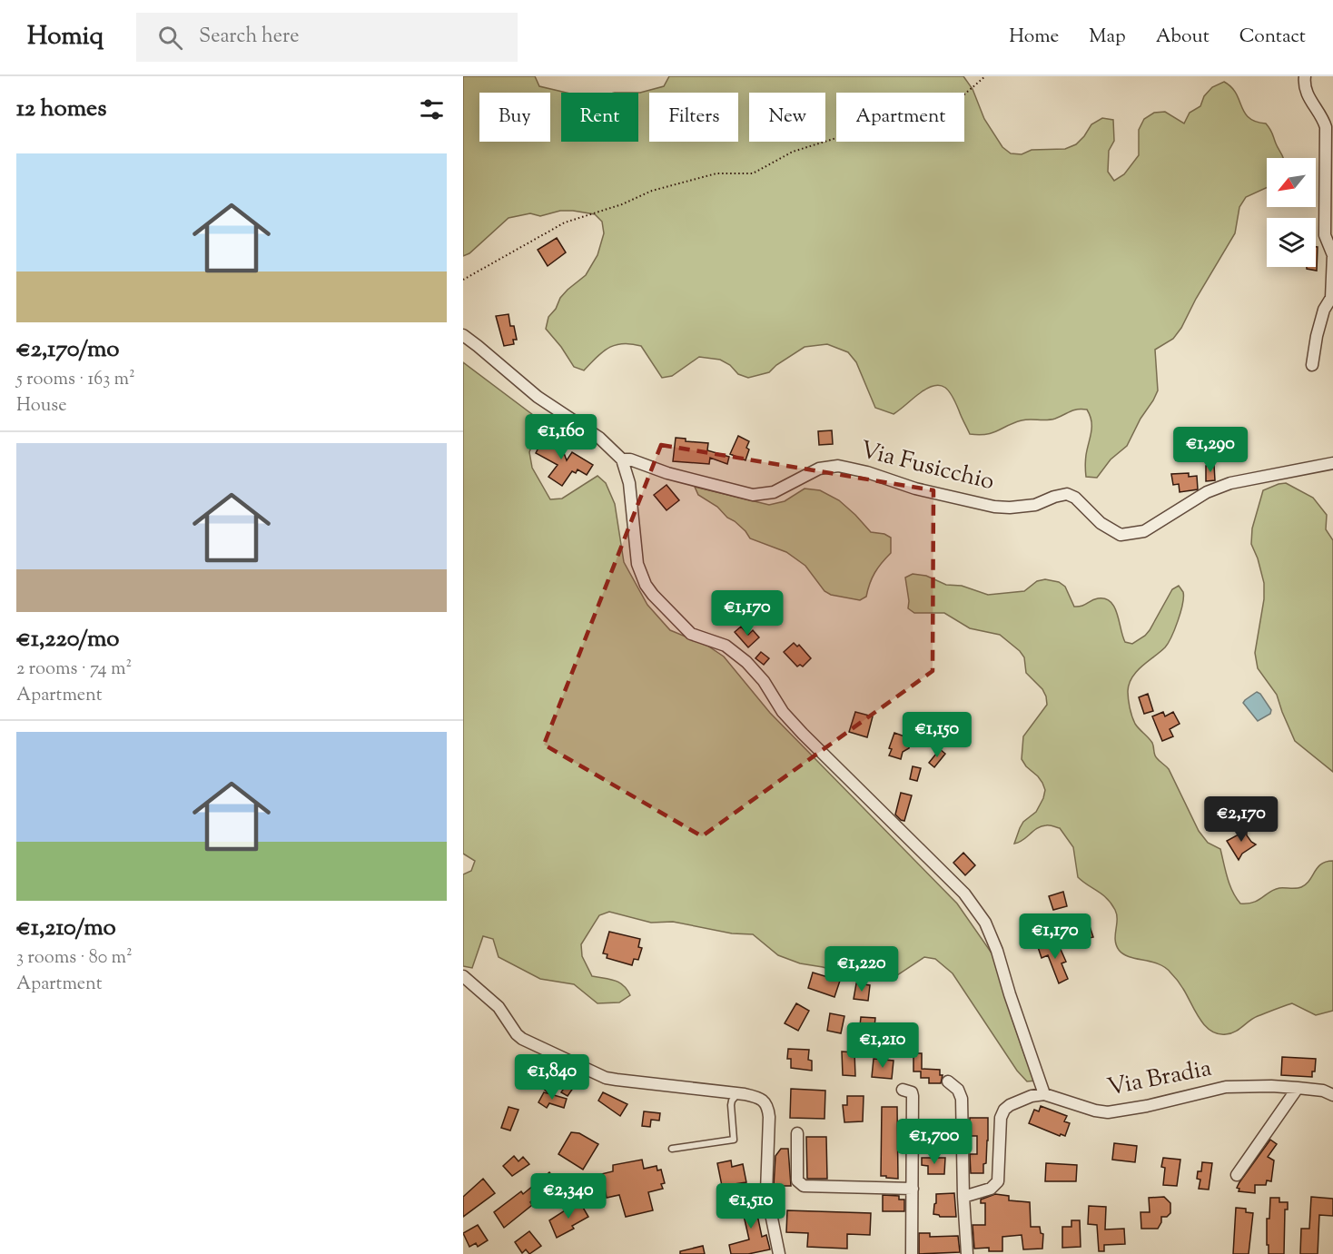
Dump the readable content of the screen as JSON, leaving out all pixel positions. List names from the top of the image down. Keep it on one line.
{"streets":{"street":["Via Fusicchio","Via Bradia"]},"north":"bottom left","page":{"header":"Homiq","search":"Search here","nav":["Home","Map","About","Contact"],"heading":"12 homes","chip":["Buy","Rent","Filters","New","Apartment"],"list":[{"name":"€2,170/mo","note":"5 rooms · 163 m² · House"},{"name":"€1,220/mo","note":"2 rooms · 74 m² · Apartment"},{"name":"€1,210/mo","note":"3 rooms · 80 m² · Apartment"}],"price":["€1,160","€1,290","€1,170","€1,150","€2,170","€1,170","€1,220","€1,210","€1,840","€1,700","€2,340","€1,510"]}}
